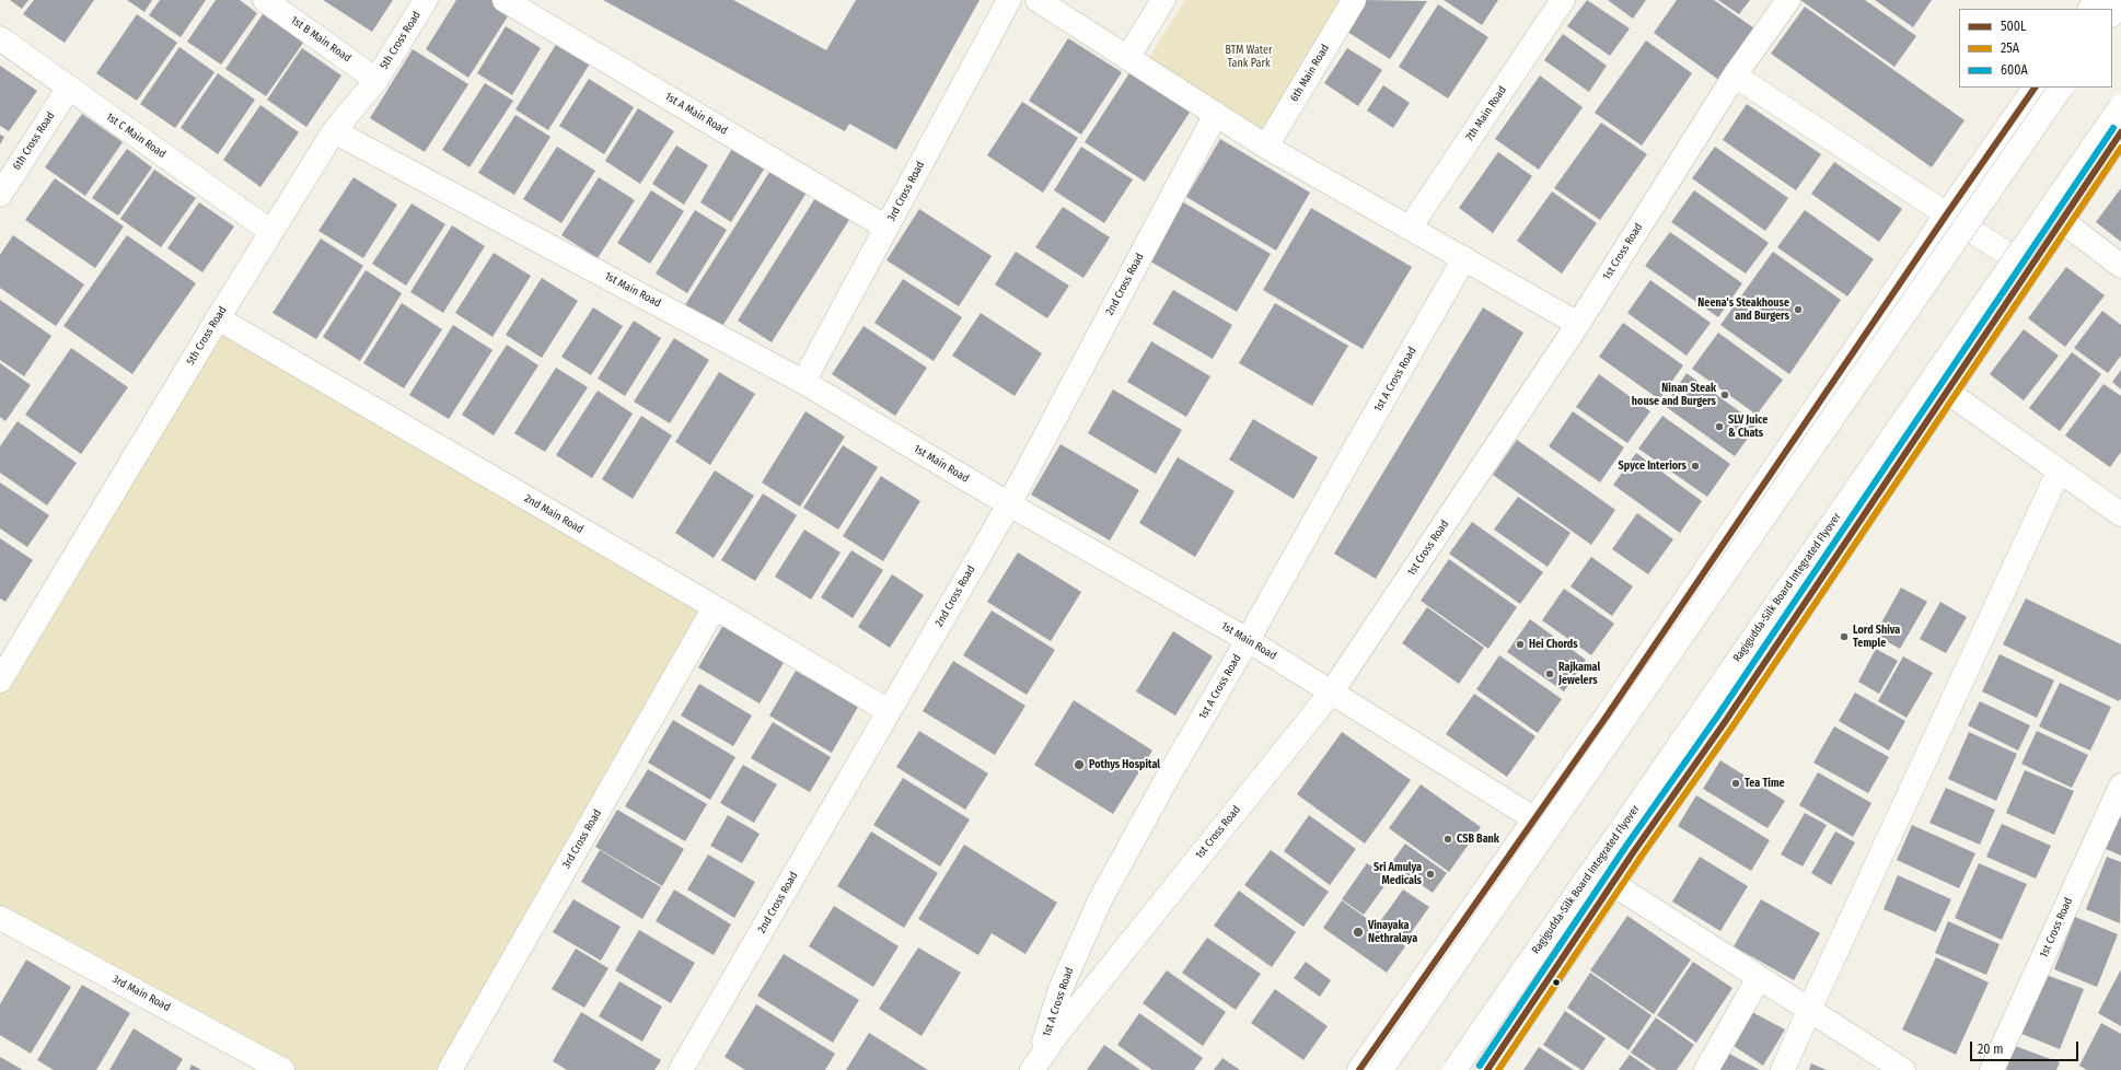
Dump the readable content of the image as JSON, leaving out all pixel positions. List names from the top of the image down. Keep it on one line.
{"streets":{"main road":["1st B Main Road","5th Cross Road","6th Main Road","1st A Main Road","7th Main Road","1st C Main Road","6th Cross Road","3rd Cross Road","1st Cross Road","2nd Cross Road","1st Main Road","1st A Cross Road","2nd Main Road","Ragigudda-Silk Board Integrated Flyover","3rd Main Road"]},"crossings":[["1st B Main Road","5th Cross Road"],["5th Cross Road","1st C Main Road"],["5th Cross Road","1st Main Road"],["5th Cross Road","2nd Main Road"],["1st A Main Road","3rd Cross Road"],["1st C Main Road","6th Cross Road"],["3rd Cross Road","1st Main Road"],["3rd Cross Road","2nd Main Road"],["1st Cross Road","1st Main Road"],["1st Cross Road","1st A Cross Road"],["2nd Cross Road","1st Main Road"],["2nd Cross Road","2nd Main Road"],["1st Main Road","1st A Cross Road"]],"parks":["BTM Water Tank Park"],"places":["Neena's Steakhouse and Burgers","Ninan Steak house and Burgers","SLV Juice & Chats","Spyce Interiors","Lord Shiva Temple","Hei Chords","Rajkamal Jewelers","Pothys Hospital","Tea Time","CSB Bank","Sri Amulya Medicals","Vinayaka Nethralaya"],"lines":["transit line 500L","transit line 600A","transit line 25A"],"legend":["500L","25A","600A"],"scale_bar":"20 m"}
